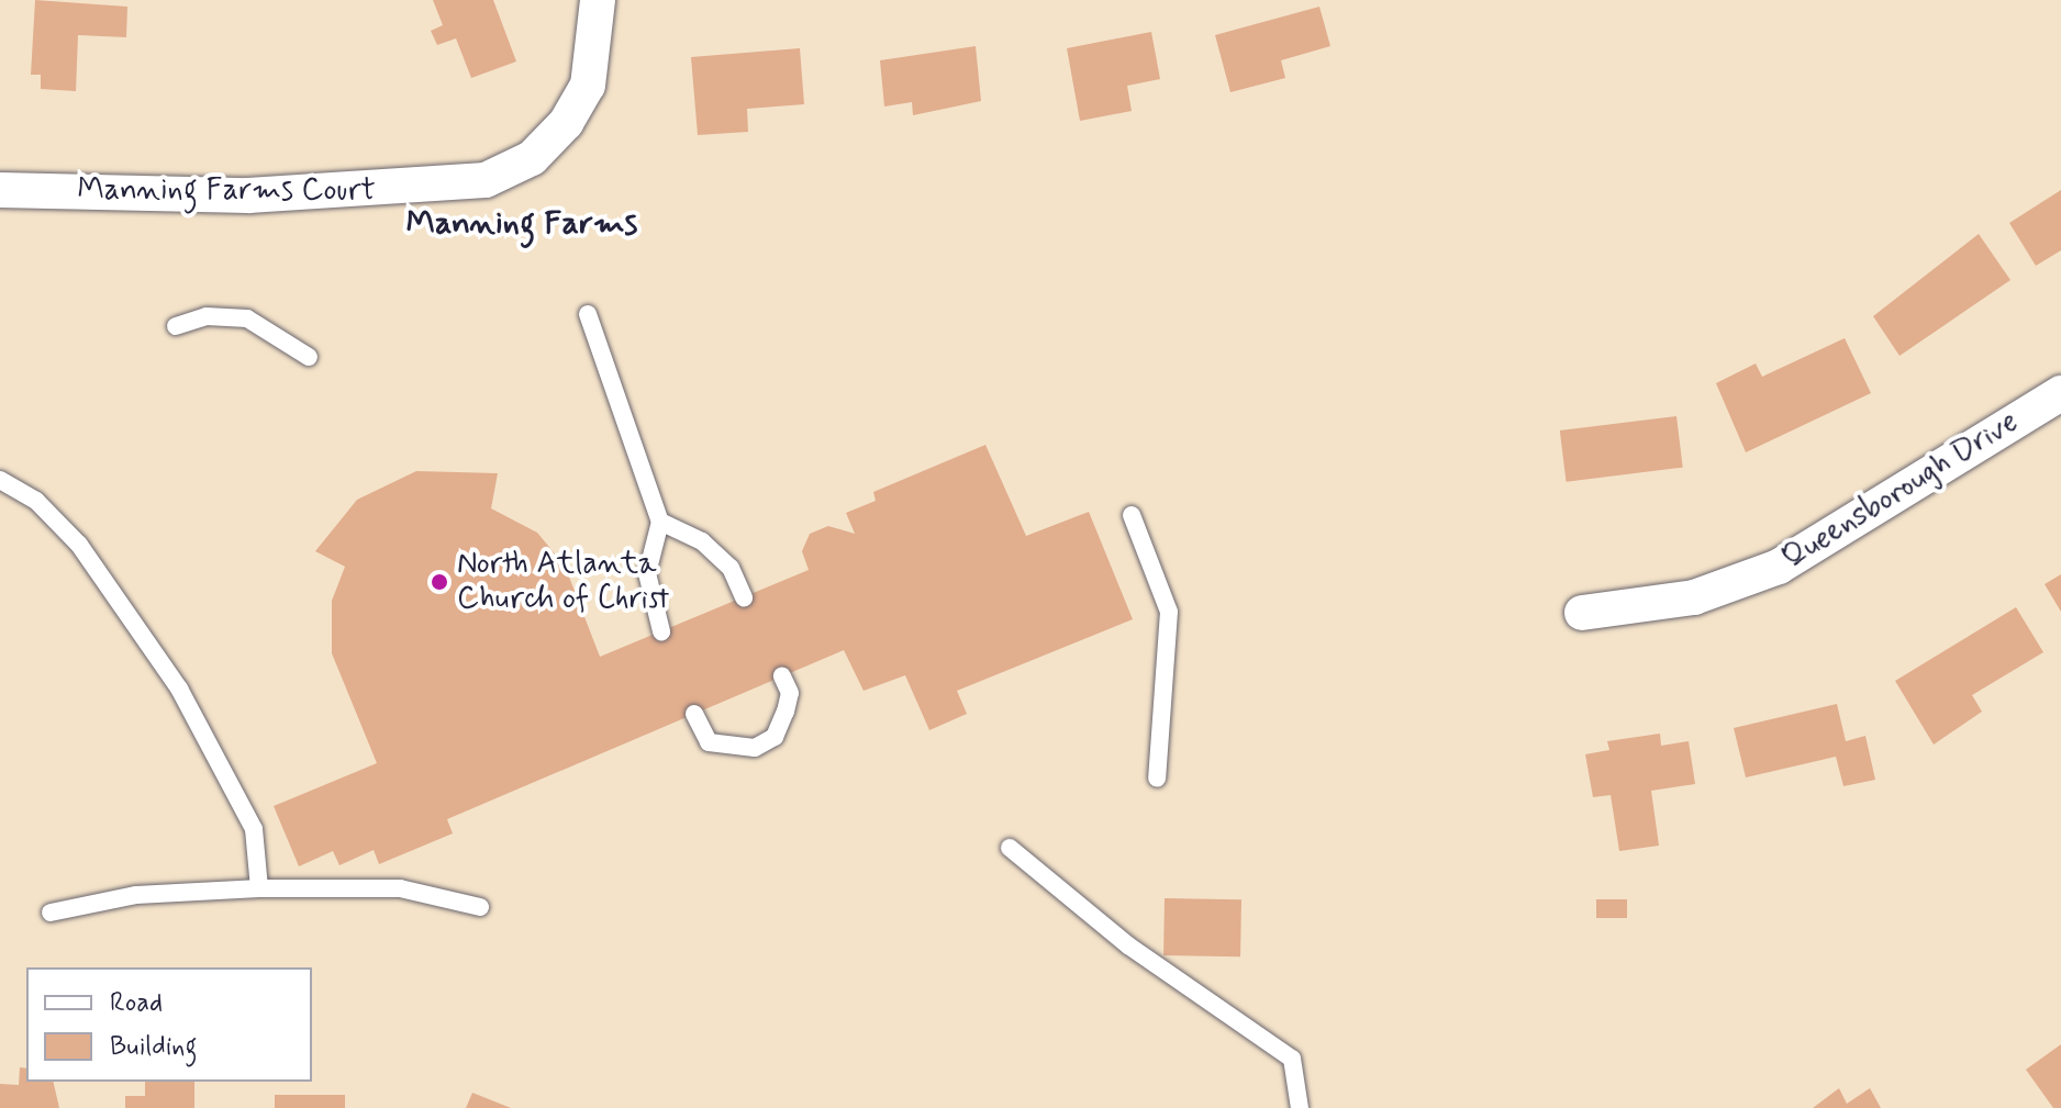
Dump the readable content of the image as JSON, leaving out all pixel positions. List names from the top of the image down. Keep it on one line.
{"streets":{"street":["Manning Farms Court","Queensborough Drive"]},"districts":["Manning Farms"],"places":["North Atlanta Church of Christ"],"legend":["Road","Building"]}
